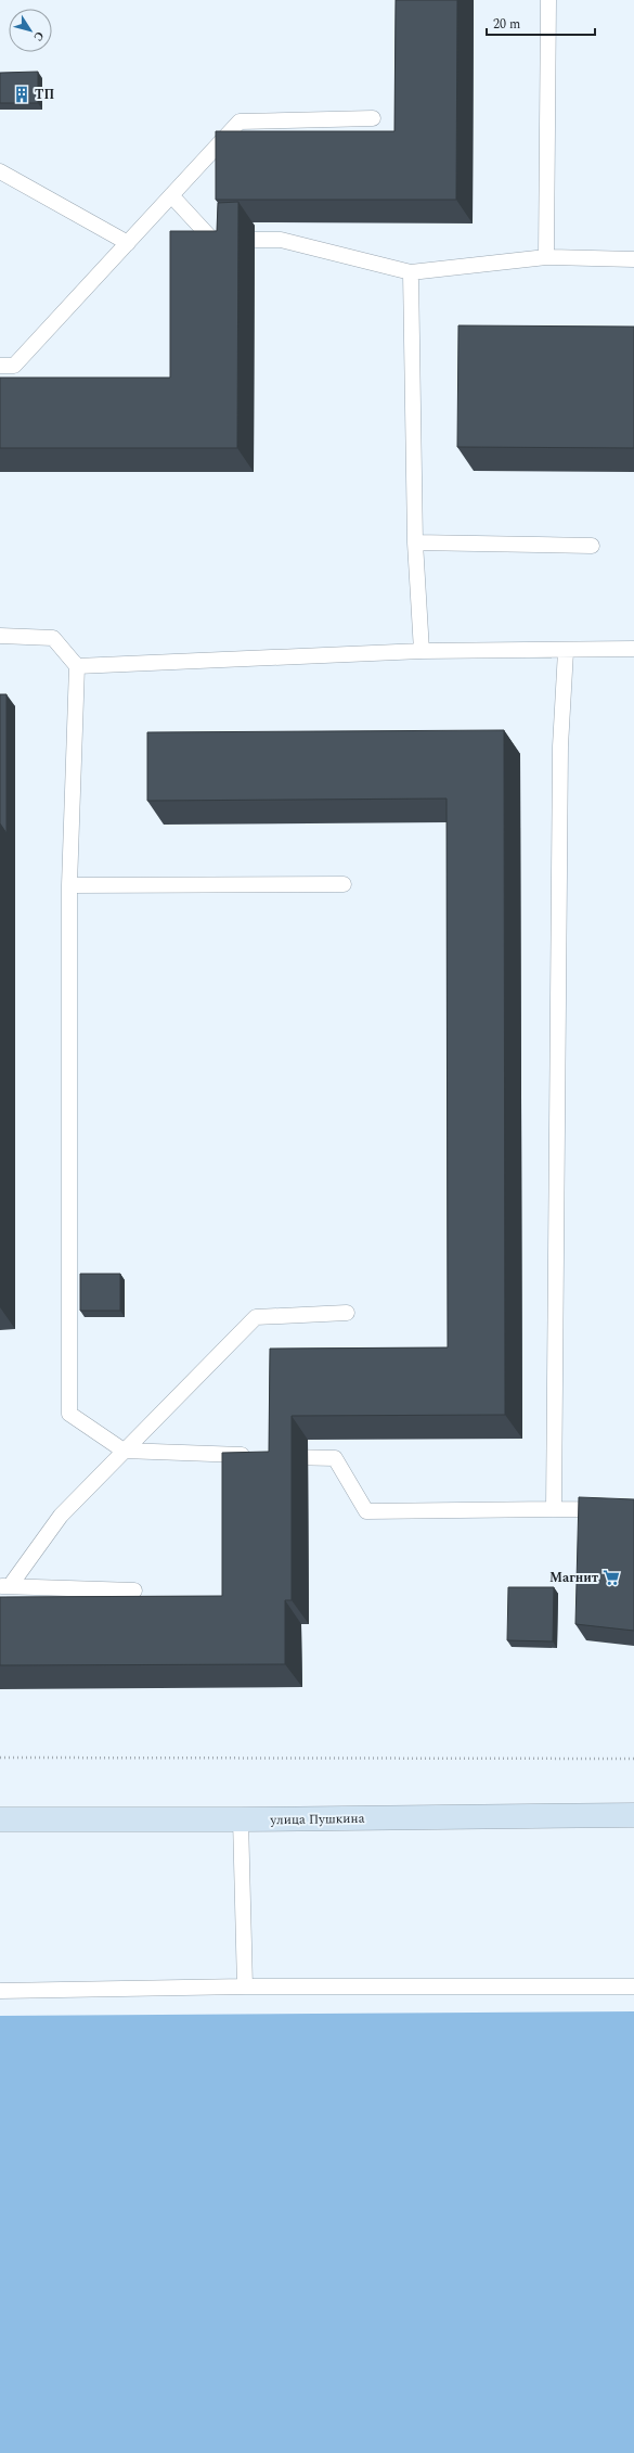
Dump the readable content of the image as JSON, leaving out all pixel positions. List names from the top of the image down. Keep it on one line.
{"streets":{"street":["улица Пушкина"]},"places":{"building":["ТП"],"supermarket":["Магнит"]},"scale_bar":"20 m","north":"bottom right"}
